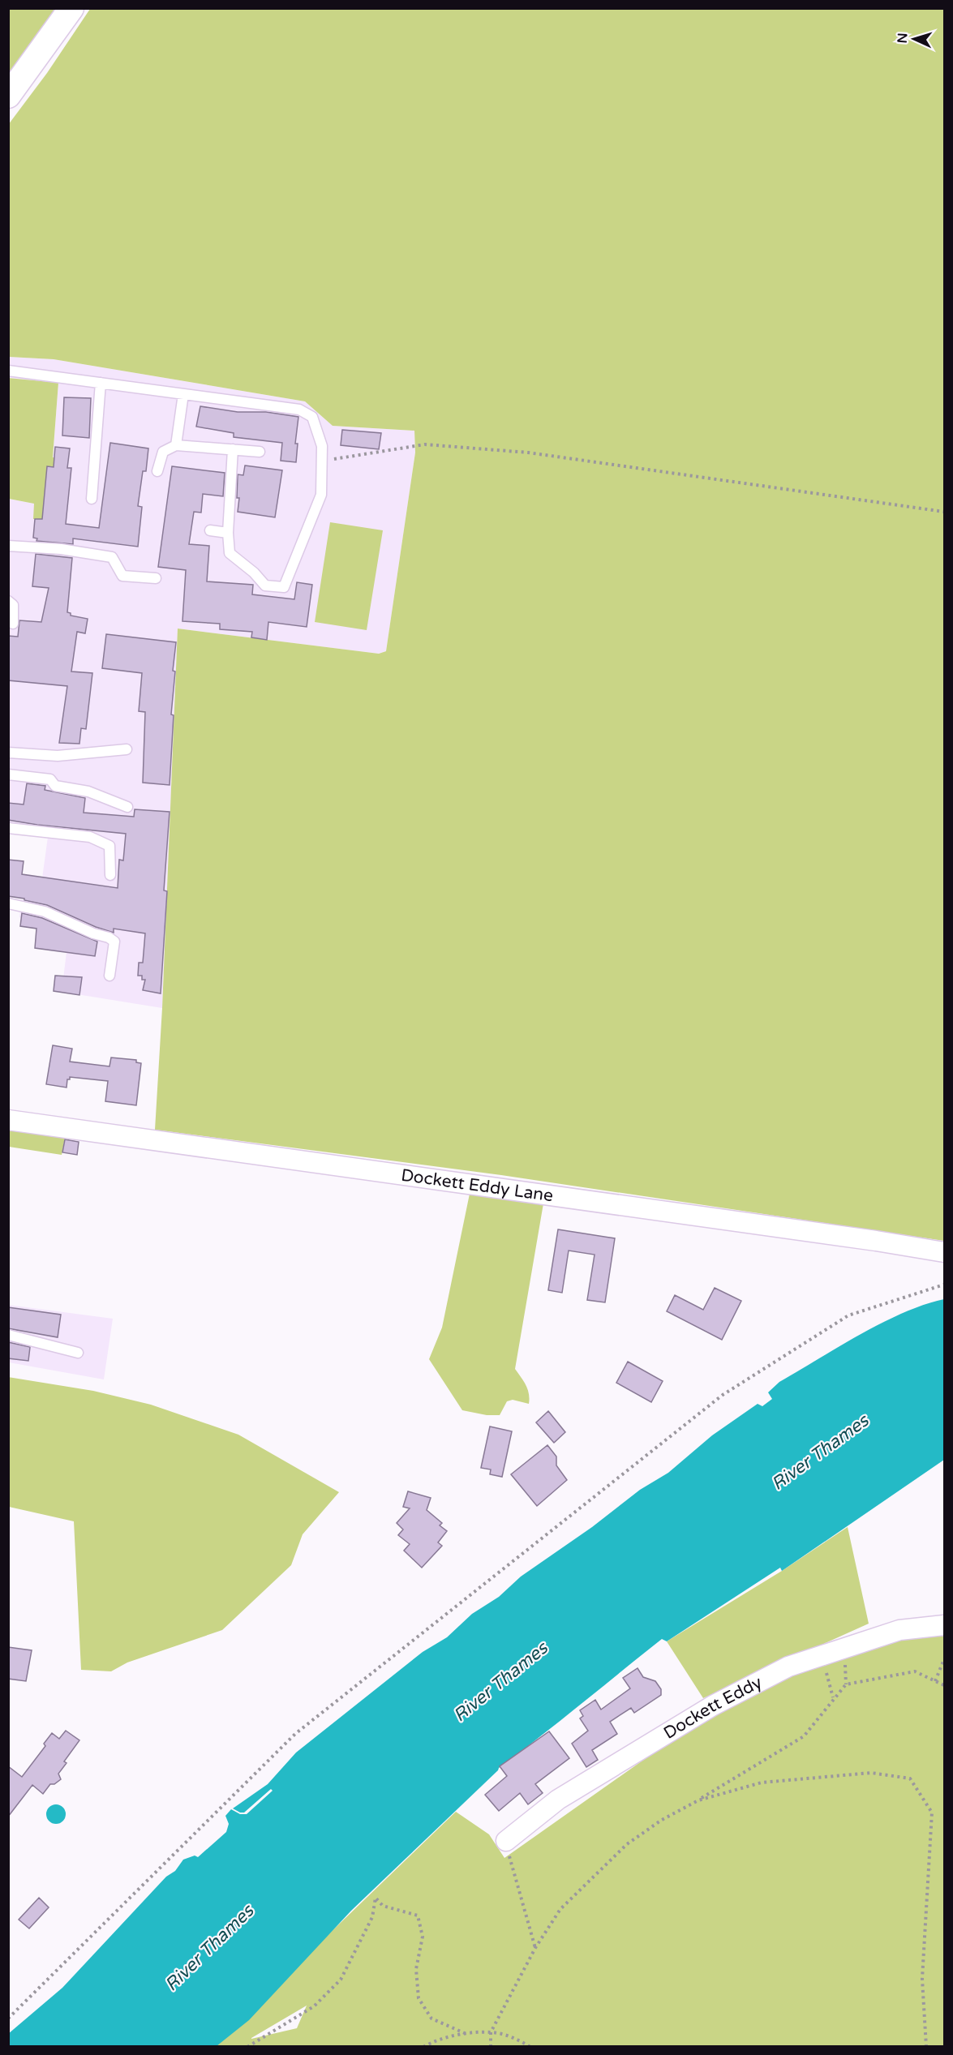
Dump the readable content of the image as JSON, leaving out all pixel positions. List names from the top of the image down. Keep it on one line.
{"streets":{"street":["Dockett Eddy Lane","Dockett Eddy"]},"water":["River Thames"],"north":"left"}
